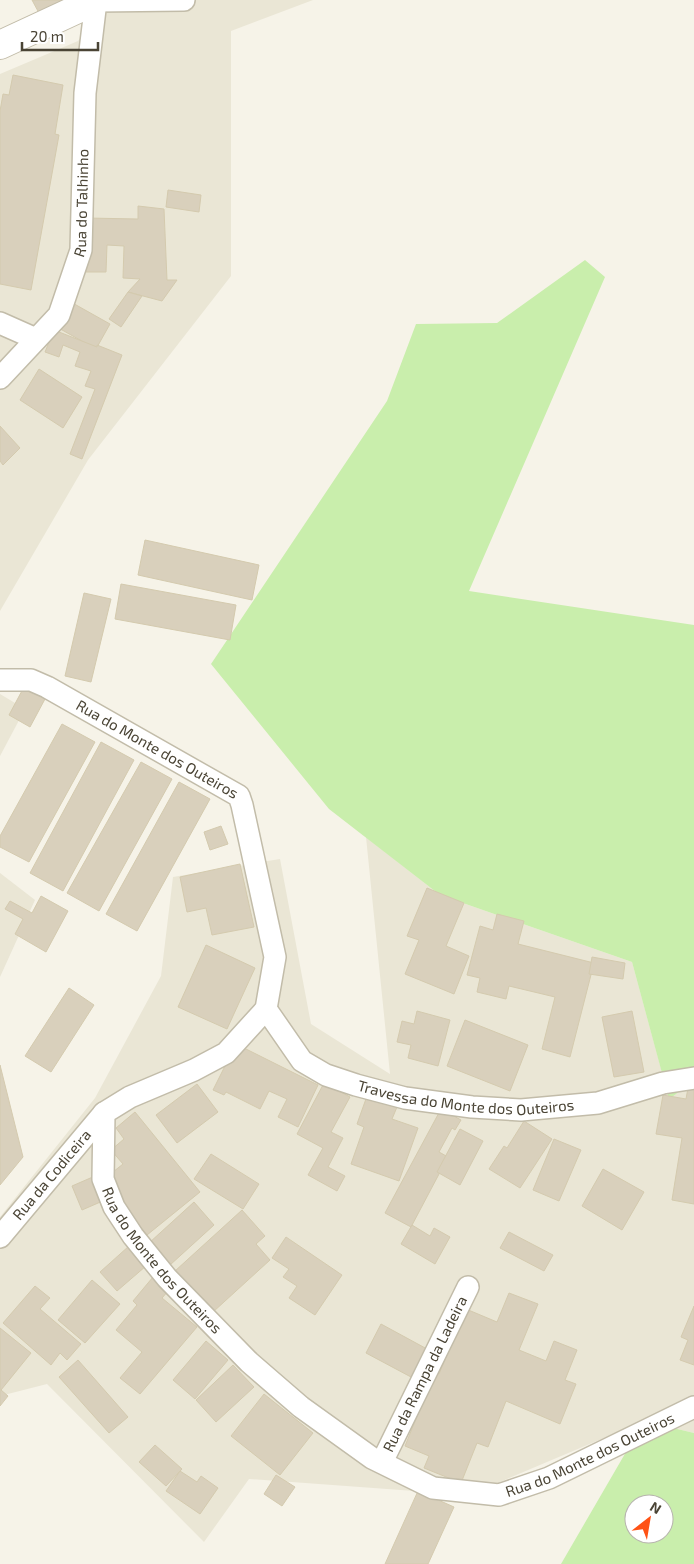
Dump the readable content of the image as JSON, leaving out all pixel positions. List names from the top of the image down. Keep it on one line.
{"streets":{"street":["Rua do Talhinho","Rua do Monte dos Outeiros","Travessa do Monte dos Outeiros","Rua da Codiceira","Rua da Rampa da Ladeira"]},"crossings":[["Rua do Monte dos Outeiros","Travessa do Monte dos Outeiros"],["Rua do Monte dos Outeiros","Rua da Codiceira"],["Rua do Monte dos Outeiros","Rua da Rampa da Ladeira"]],"scale_bar":"20 m","north":"top right"}
